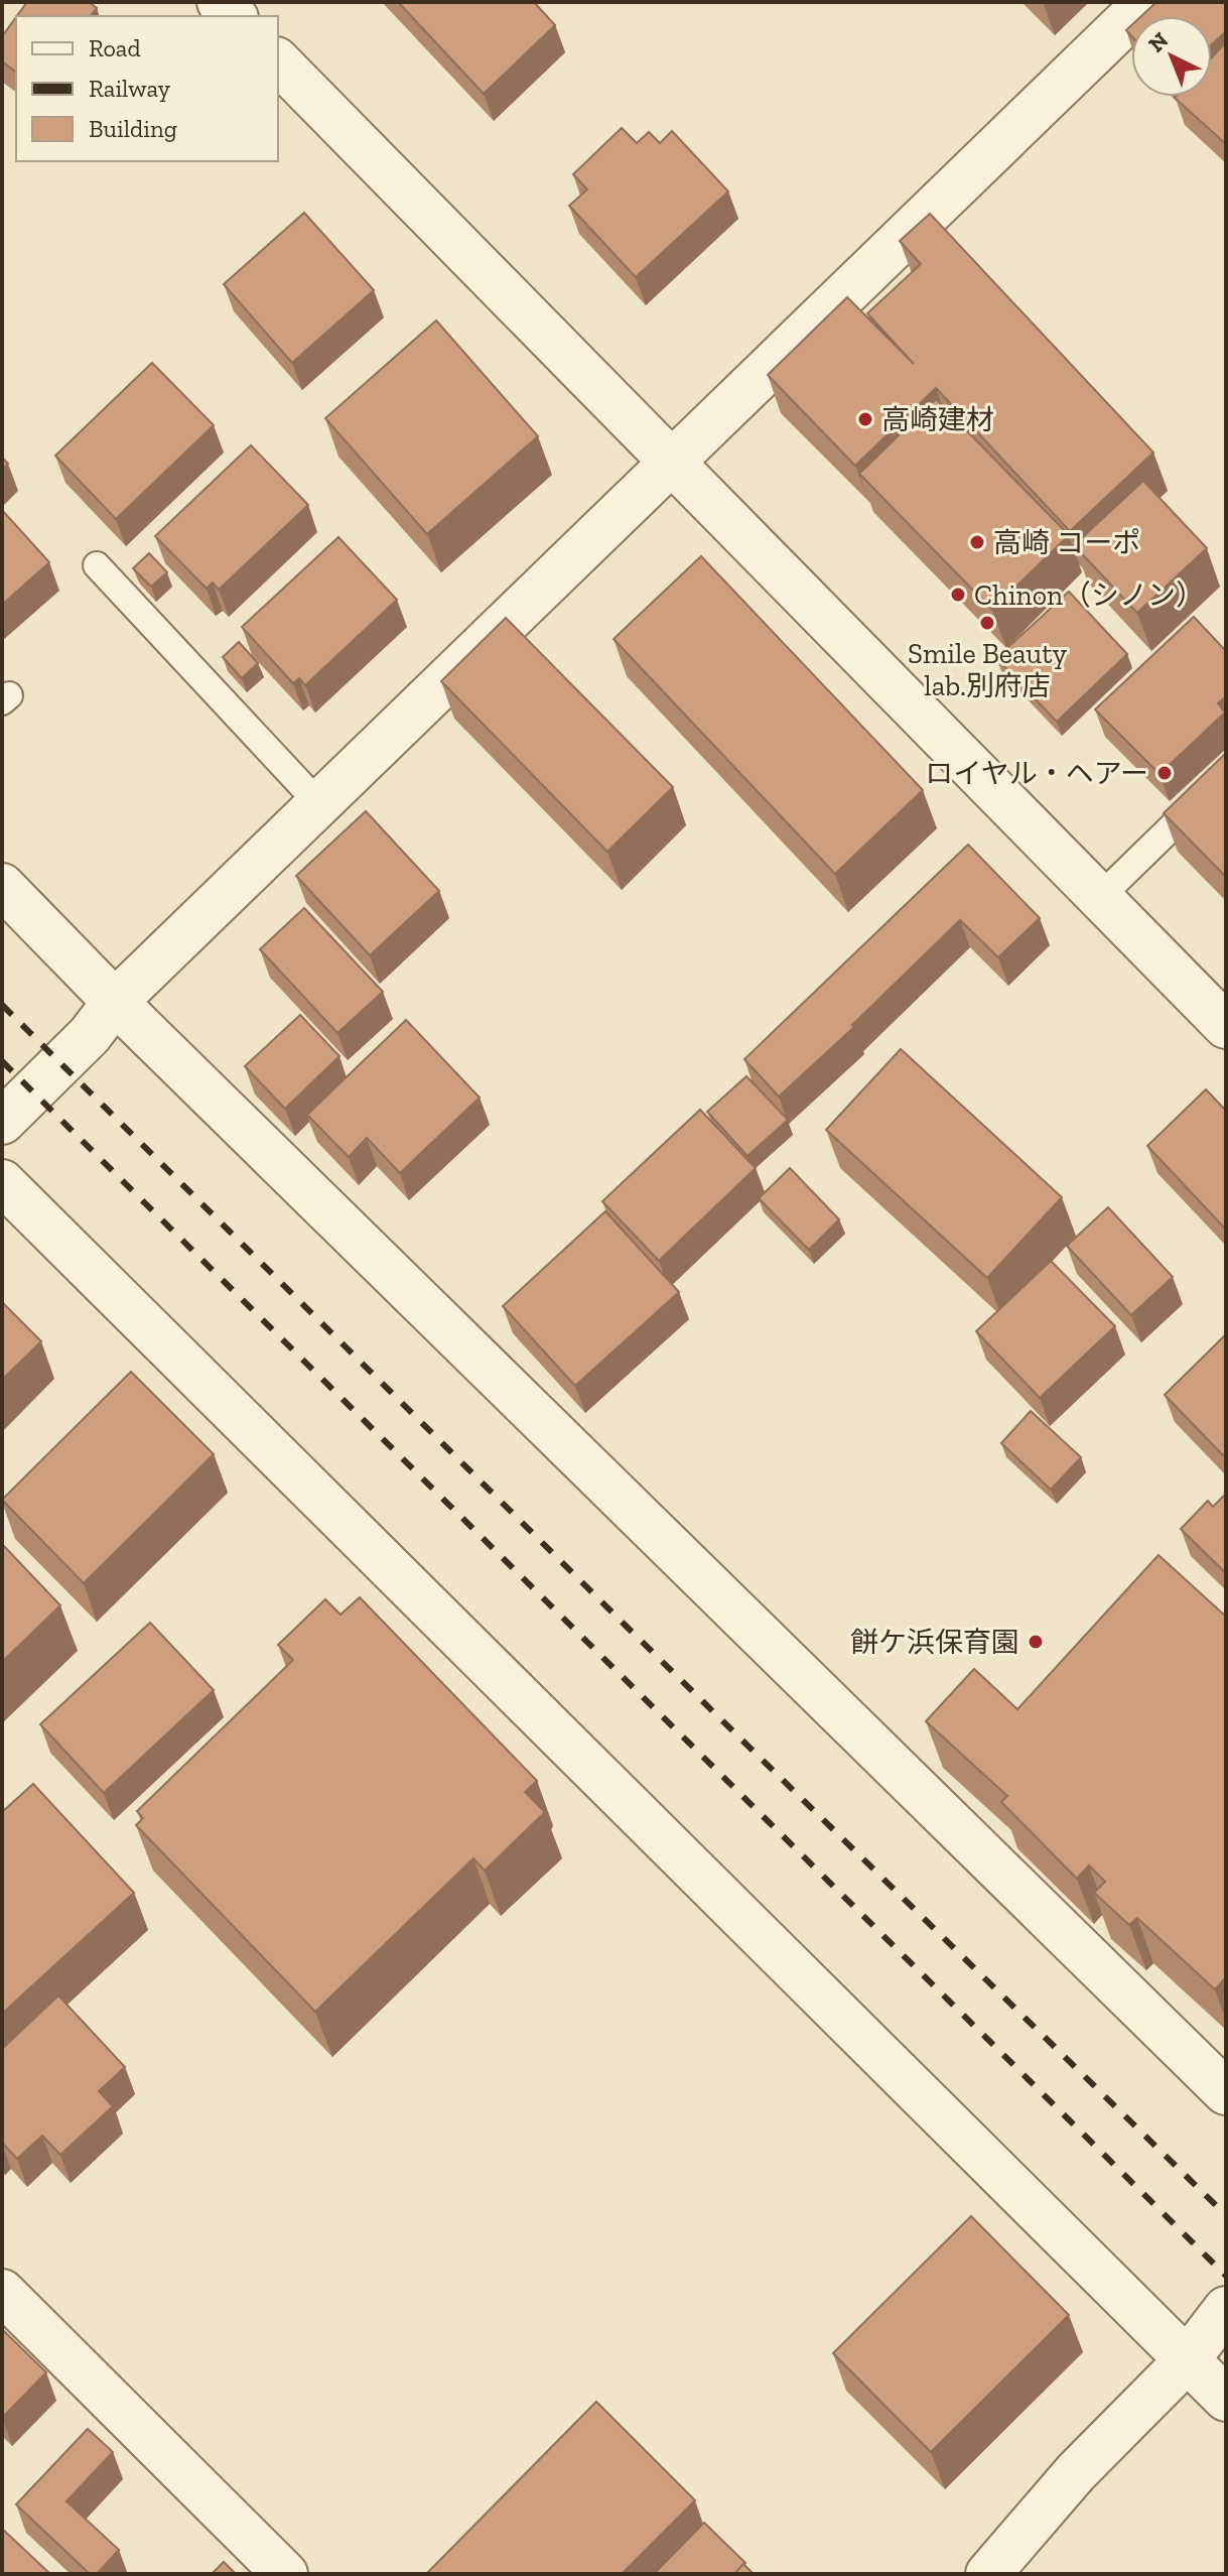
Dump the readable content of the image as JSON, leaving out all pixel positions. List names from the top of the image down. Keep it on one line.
{"places":["高崎建材","高崎 コーポ","Chinon（シノン）","Smile Beauty lab.別府店","ロイヤル・ヘアー","餅ケ浜保育園"],"legend":["Road","Railway","Building"],"north":"top left"}
